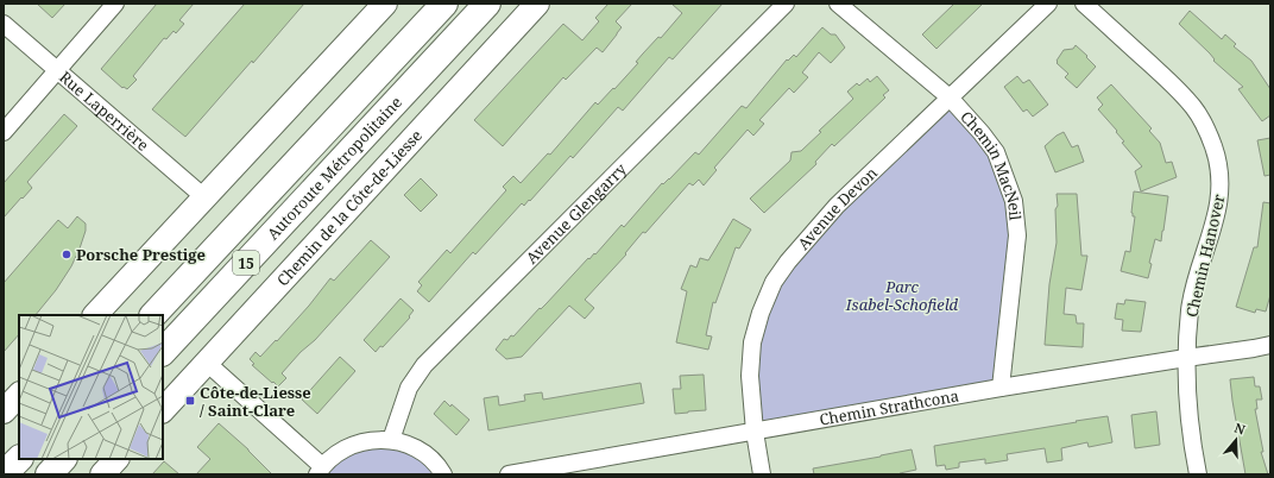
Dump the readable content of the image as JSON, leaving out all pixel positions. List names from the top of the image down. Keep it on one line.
{"streets":{"highway":["Autoroute Métropolitaine","15"],"main road":["Chemin de la Côte-de-Liesse"],"street":["Rue Laperrière","Chemin MacNeil","Avenue Devon","Avenue Glengarry","Chemin Hanover","Chemin Strathcona"]},"crossings":[["Chemin MacNeil","Avenue Devon"],["Chemin MacNeil","Chemin Strathcona"],["Avenue Devon","Chemin Strathcona"],["Chemin Hanover","Chemin Strathcona"]],"parks":["Parc Isabel-Schofield"],"places":{"other":["Porsche Prestige"],"transit":["Côte-de-Liesse / Saint-Clare"]},"north":"top"}
